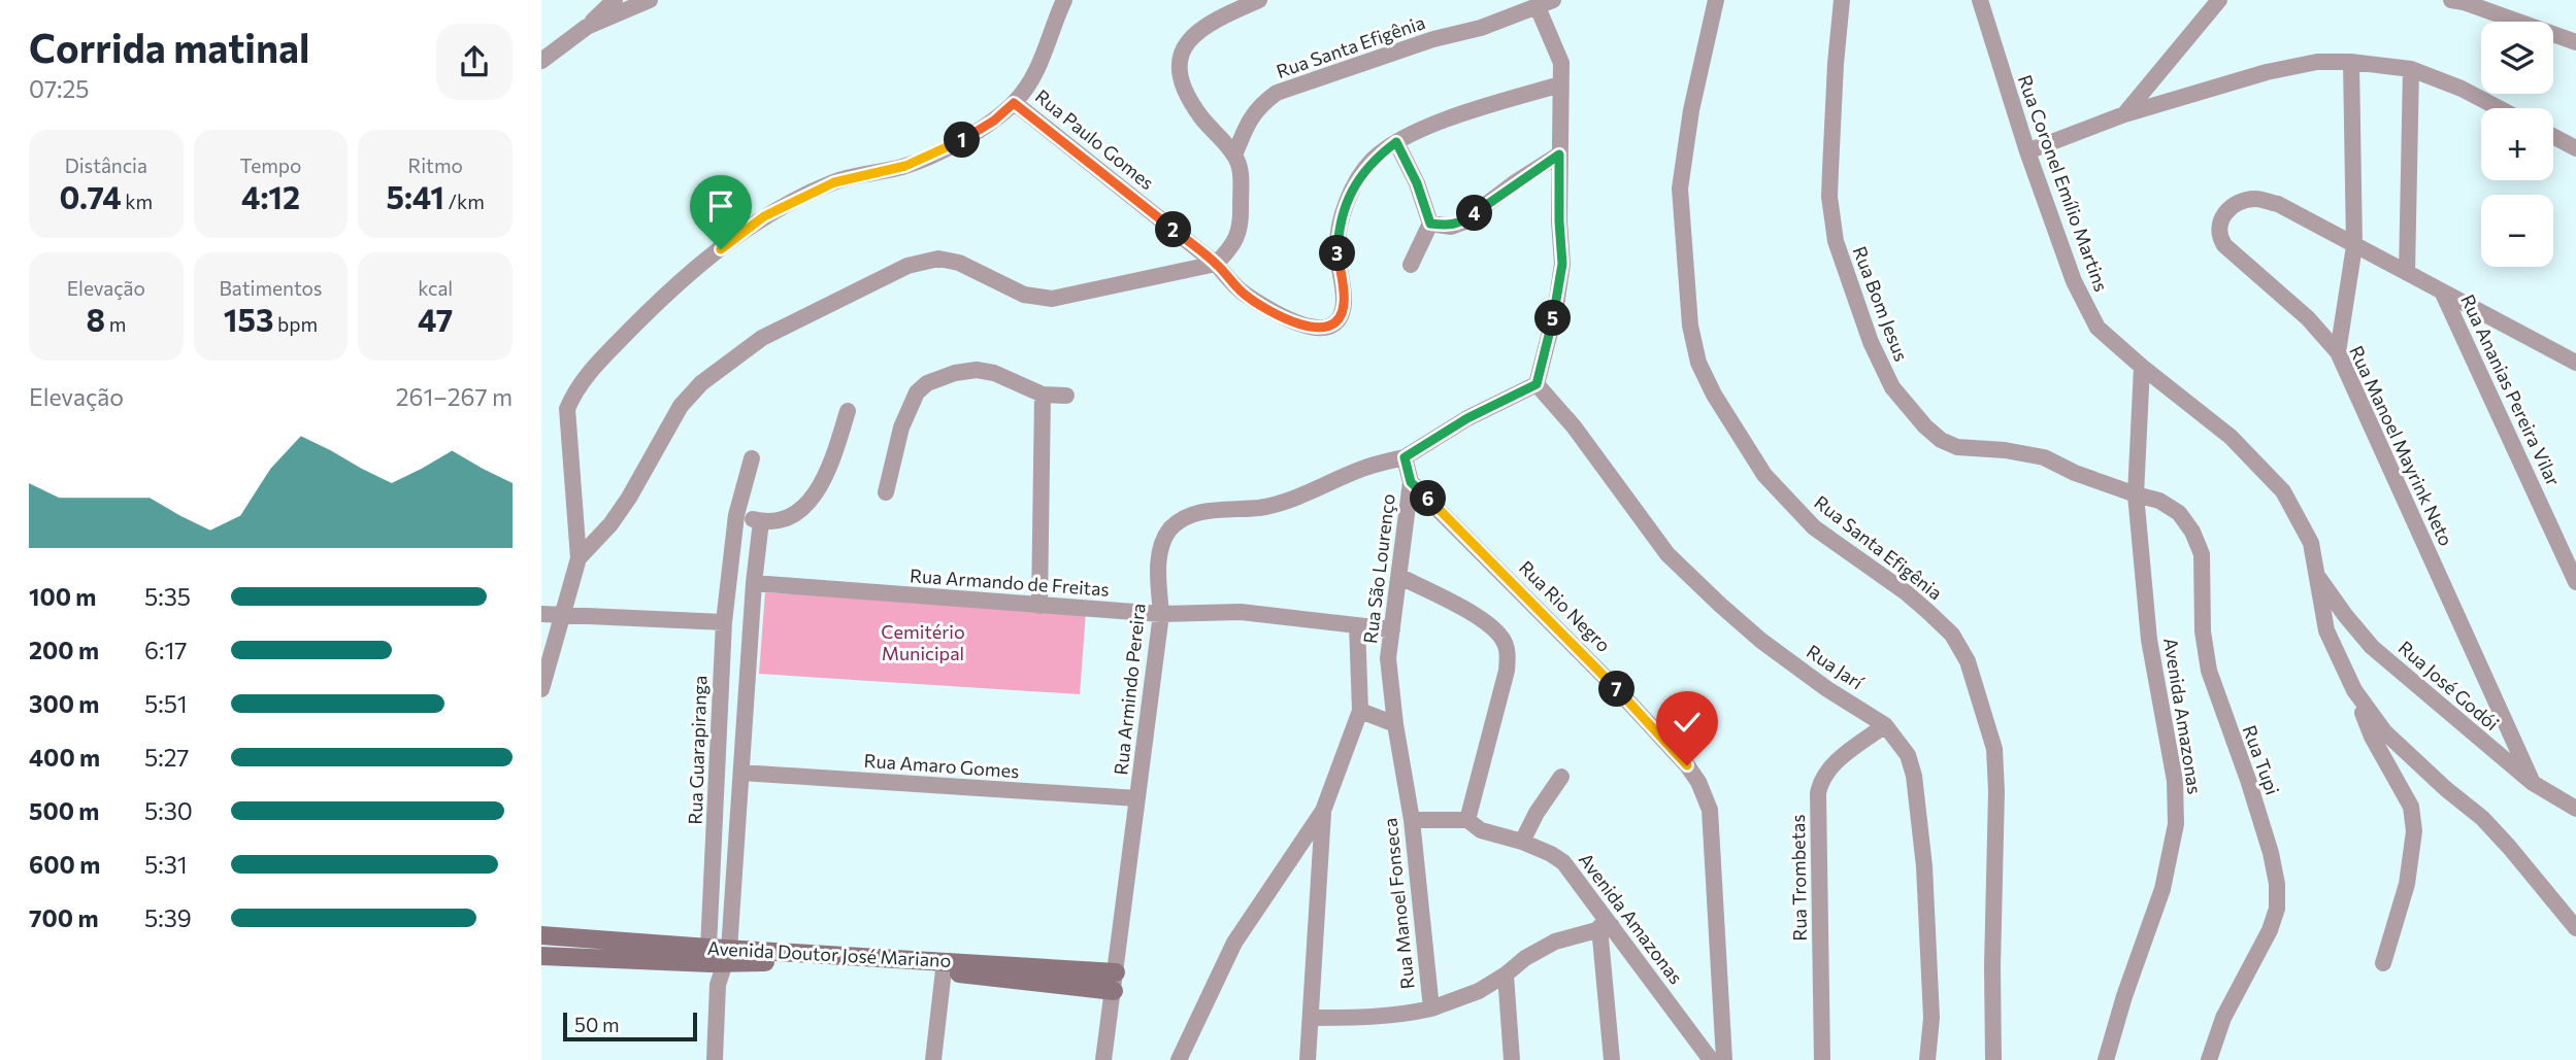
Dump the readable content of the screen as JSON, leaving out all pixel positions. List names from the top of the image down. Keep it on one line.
{"streets":{"street":["Rua Santa Efigênia","Rua Paulo Gomes","Rua Coronel Emílio Martins","Rua Bom Jesus","Rua Ananias Pereira Vilar","Rua Manoel Mayrink Neto","Rua São Lourenço","Rua Armando de Freitas","Rua Rio Negro","Rua Jarí","Rua José Godói","Rua Armindo Pereira","Avenida Amazonas","Rua Guarapiranga","Rua Tupi","Rua Amaro Gomes","Rua Trombetas","Rua Manoel Fonseca","Avenida Doutor José Mariano"]},"crossings":[["Rua Coronel Emílio Martins","Rua José Godói"],["Rua Coronel Emílio Martins","Avenida Amazonas"],["Rua Bom Jesus","Avenida Amazonas"],["Rua Bom Jesus","Rua Tupi"],["Rua Ananias Pereira Vilar","Rua Manoel Mayrink Neto"],["Rua Manoel Mayrink Neto","Rua José Godói"],["Rua São Lourenço","Rua Armando de Freitas"],["Rua São Lourenço","Rua Rio Negro"],["Rua São Lourenço","Rua Armindo Pereira"],["Rua São Lourenço","Rua Manoel Fonseca"],["Rua Armando de Freitas","Rua Armindo Pereira"],["Rua Armando de Freitas","Rua Guarapiranga"],["Rua Jarí","Rua Trombetas"],["Rua Armindo Pereira","Rua Amaro Gomes"],["Rua Armindo Pereira","Avenida Doutor José Mariano"],["Avenida Amazonas","Rua Tupi"],["Avenida Amazonas","Rua Manoel Fonseca"],["Rua Guarapiranga","Rua Amaro Gomes"],["Rua Guarapiranga","Avenida Doutor José Mariano"]],"parks":["Cemitério Municipal"],"scale_bar":"50 m","page":{"heading":["Corrida matinal","07:25"],"map_buttons":["+","−"],"pins":["1","4","2","3","5","6","7"],"stats":[["Distância","0.74 km"],["Tempo","4:12"],["Ritmo","5:41 /km"],["Elevação","8 m"],["Batimentos","153 bpm"],["kcal","47"]],"chart":["Elevação","261–267 m"],"list":[{"name":"100 m","note":"5:35"},{"name":"200 m","note":"6:17"},{"name":"300 m","note":"5:51"},{"name":"400 m","note":"5:27"},{"name":"500 m","note":"5:30"},{"name":"600 m","note":"5:31"},{"name":"700 m","note":"5:39"}],"scale":"50 m"}}
